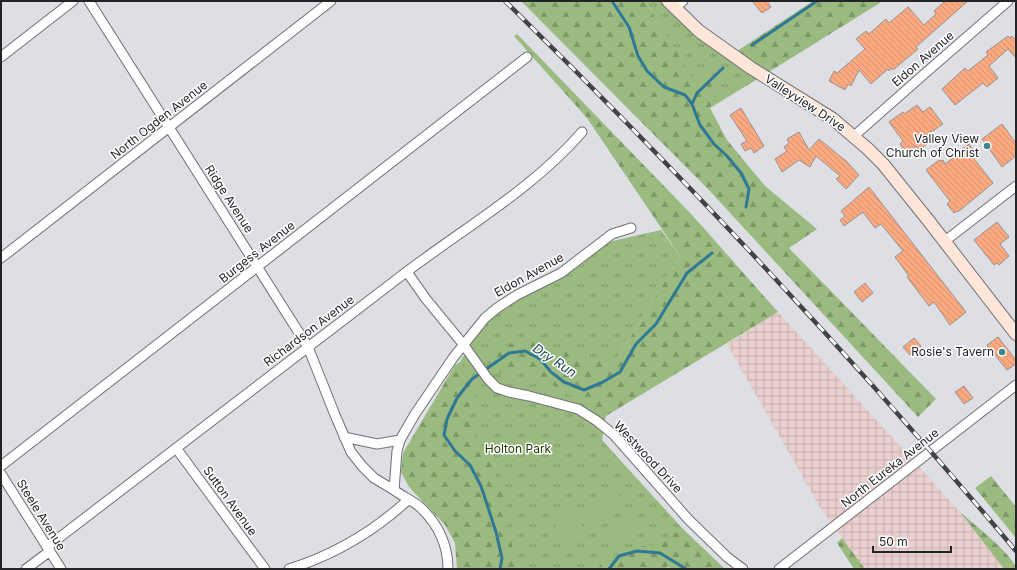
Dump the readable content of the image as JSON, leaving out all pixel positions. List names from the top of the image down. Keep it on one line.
{"streets":{"street":["Eldon Avenue","Valleyview Drive","North Ogden Avenue","Ridge Avenue","Burgess Avenue","Richardson Avenue","Westwood Drive","North Eureka Avenue","Sutton Avenue","Steele Avenue"]},"crossings":[["Eldon Avenue","Valleyview Drive"],["Eldon Avenue","Ridge Avenue"],["Eldon Avenue","Westwood Drive"],["North Ogden Avenue","Ridge Avenue"],["Ridge Avenue","Burgess Avenue"],["Ridge Avenue","Richardson Avenue"],["Richardson Avenue","Westwood Drive"],["Richardson Avenue","Sutton Avenue"],["Richardson Avenue","Steele Avenue"]],"water":["Dry Run"],"parks":["Holton Park"],"places":["Valley View Church of Christ","Rosie's Tavern"],"scale_bar":"50 m"}
